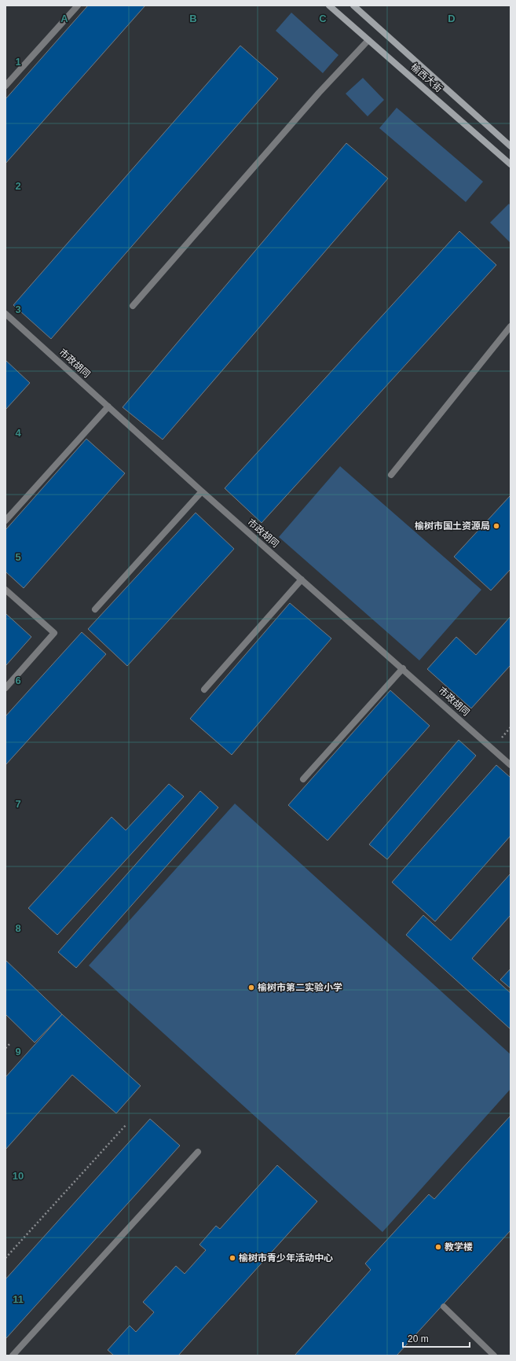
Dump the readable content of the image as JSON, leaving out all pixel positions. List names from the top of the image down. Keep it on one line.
{"streets":{"main road":["榆西大街"],"street":["市政胡同"]},"places":["榆树市国土资源局","榆树市第二实验小学","教学楼","榆树市青少年活动中心"],"scale_bar":"20 m","grid":{"columns":["A","B","C","D"],"rows":["1","2","3","4","5","6","7","8","9","10","11"]}}
